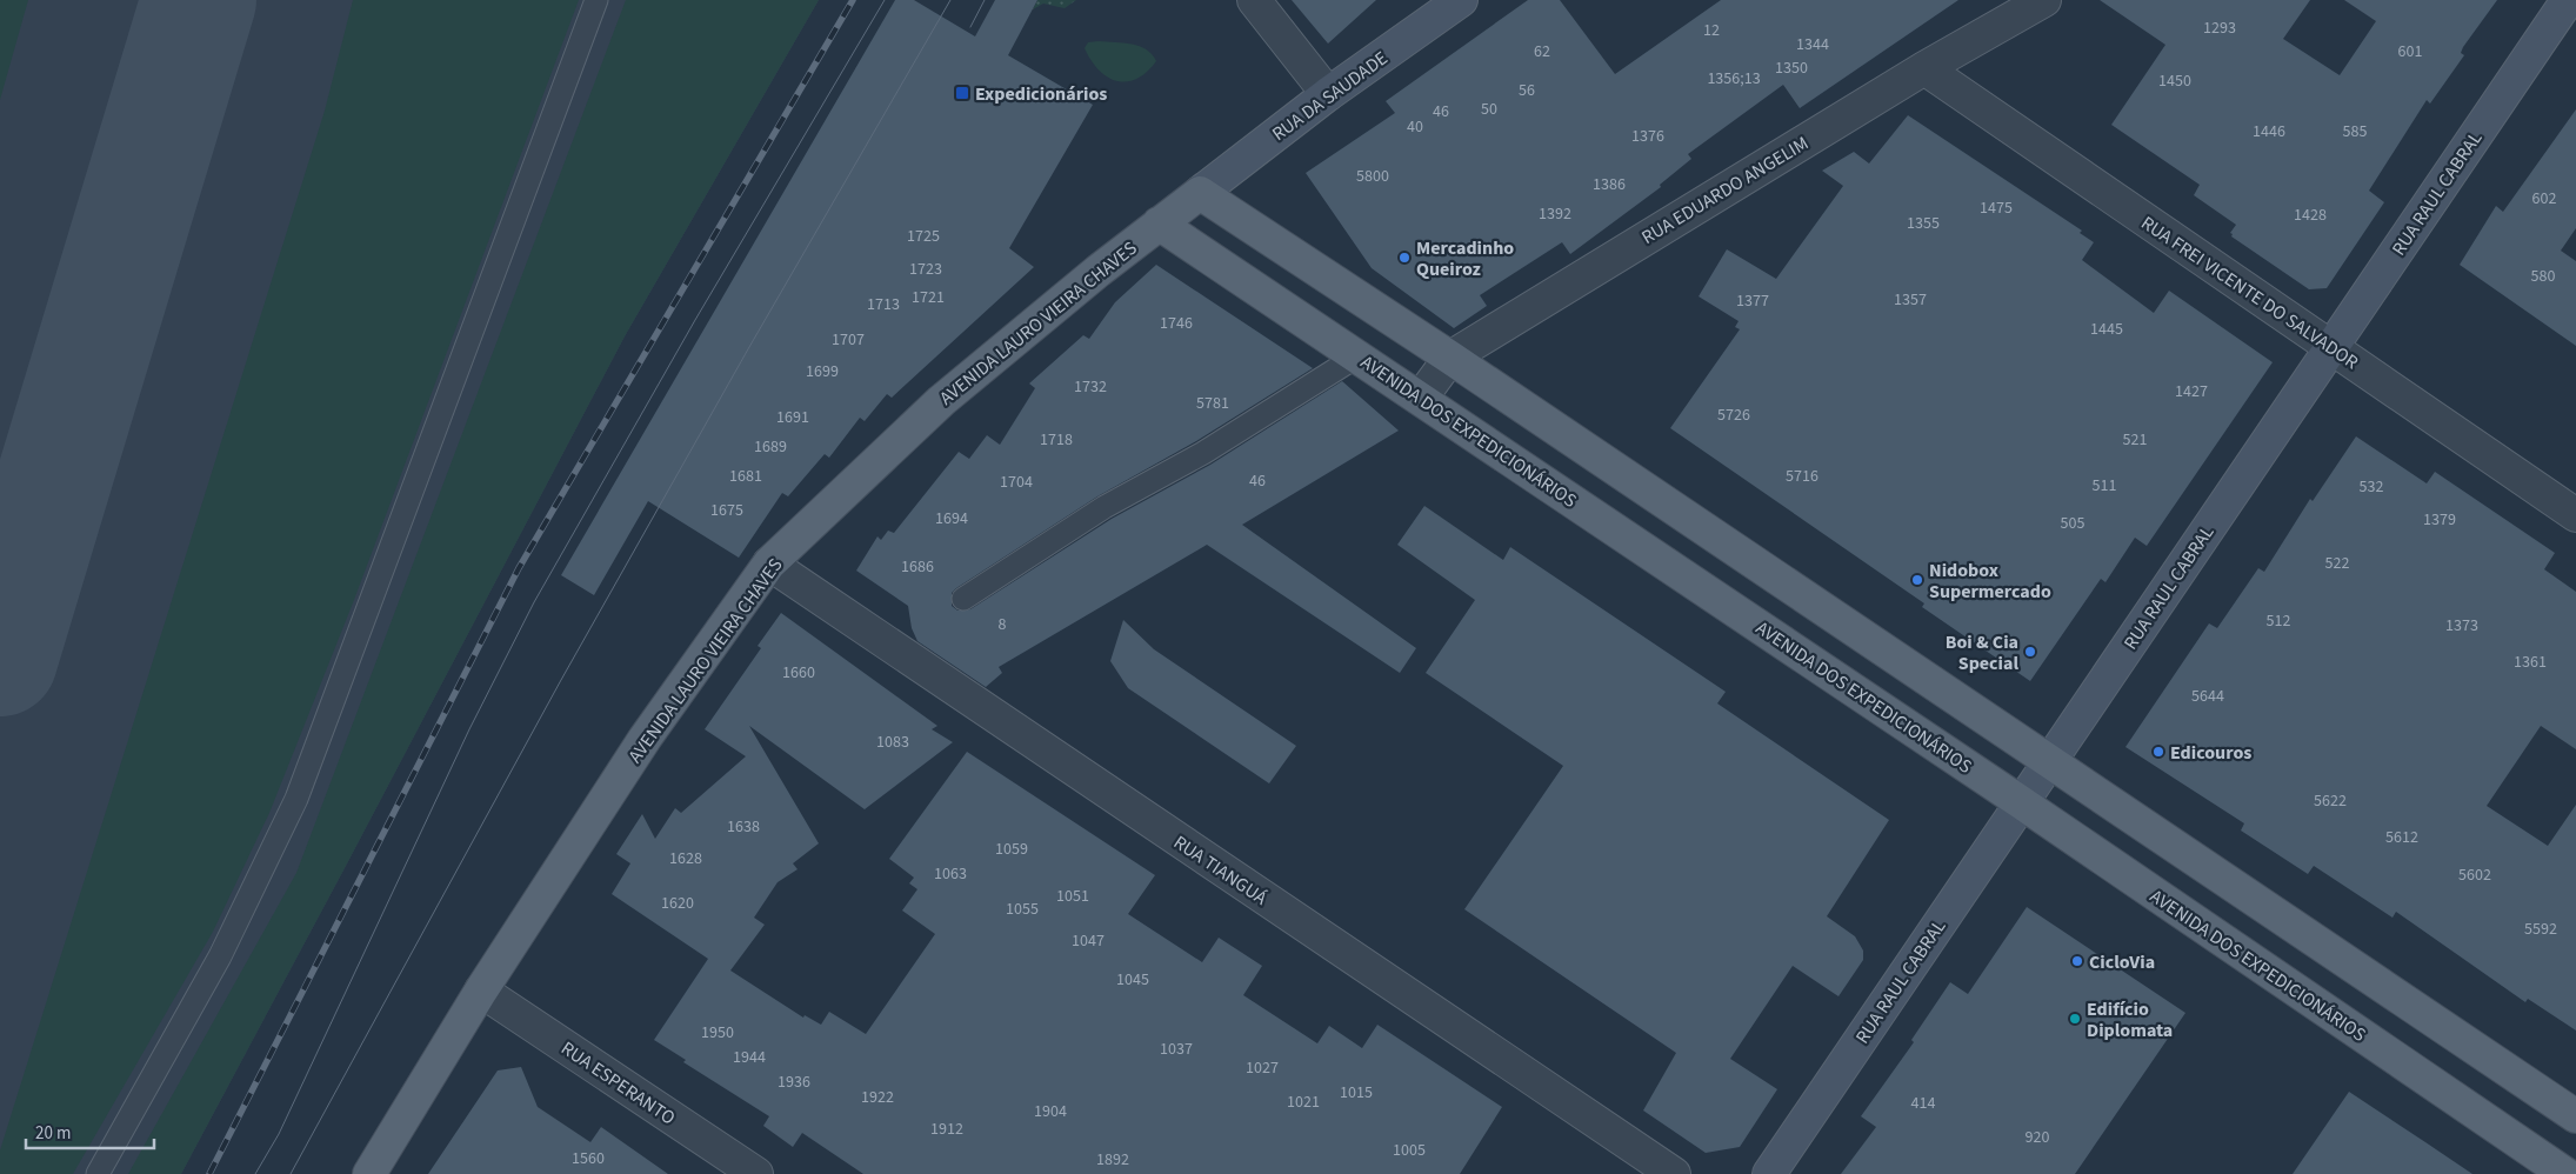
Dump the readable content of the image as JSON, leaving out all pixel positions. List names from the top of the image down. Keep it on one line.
{"streets":{"main road":["RUA DA SAUDADE","RUA RAUL CABRAL","AVENIDA LAURO VIEIRA CHAVES","AVENIDA DOS EXPEDICIONÁRIOS"],"street":["RUA EDUARDO ANGELIM","RUA FREI VICENTE DO SALVADOR","RUA TIANGUÁ","RUA ESPERANTO"]},"crossings":[["RUA DA SAUDADE","AVENIDA LAURO VIEIRA CHAVES"],["RUA EDUARDO ANGELIM","RUA FREI VICENTE DO SALVADOR"],["RUA EDUARDO ANGELIM","AVENIDA DOS EXPEDICIONÁRIOS"],["RUA RAUL CABRAL","RUA FREI VICENTE DO SALVADOR"],["RUA RAUL CABRAL","AVENIDA DOS EXPEDICIONÁRIOS"],["AVENIDA LAURO VIEIRA CHAVES","AVENIDA DOS EXPEDICIONÁRIOS"],["AVENIDA LAURO VIEIRA CHAVES","RUA TIANGUÁ"],["AVENIDA LAURO VIEIRA CHAVES","RUA ESPERANTO"]],"places":{"transit":["Expedicionários"],"other":["Mercadinho Queiroz","Nidobox Supermercado","Boi & Cia Special","Edicouros","CicloVia","Edifício Diplomata"]},"house_numbers":["1293","12","1344","62","601","1350","1356;13","1450","56","50","46","40","1446","585","1376","5800","1386","602","1475","1392","1428","1355","1725","1723","580","1721","1357","1377","1713","1746","1445","1707","1699","1732","1427","5781","5726","1691","1718","521","1689","1681","5716","46","1704","511","532","1675","1694","1379","505","522","1686","512","8","1373","1361","1660","5644","1083","5622","1638","5612","1059","1628","1063","5602","1051","1620","1055","5592","1047","1045","1950","1037","1944","1027","1936","1015","1922","1021","414","1904","1912","920","1005","1560","1892"],"scale_bar":"20 m"}
